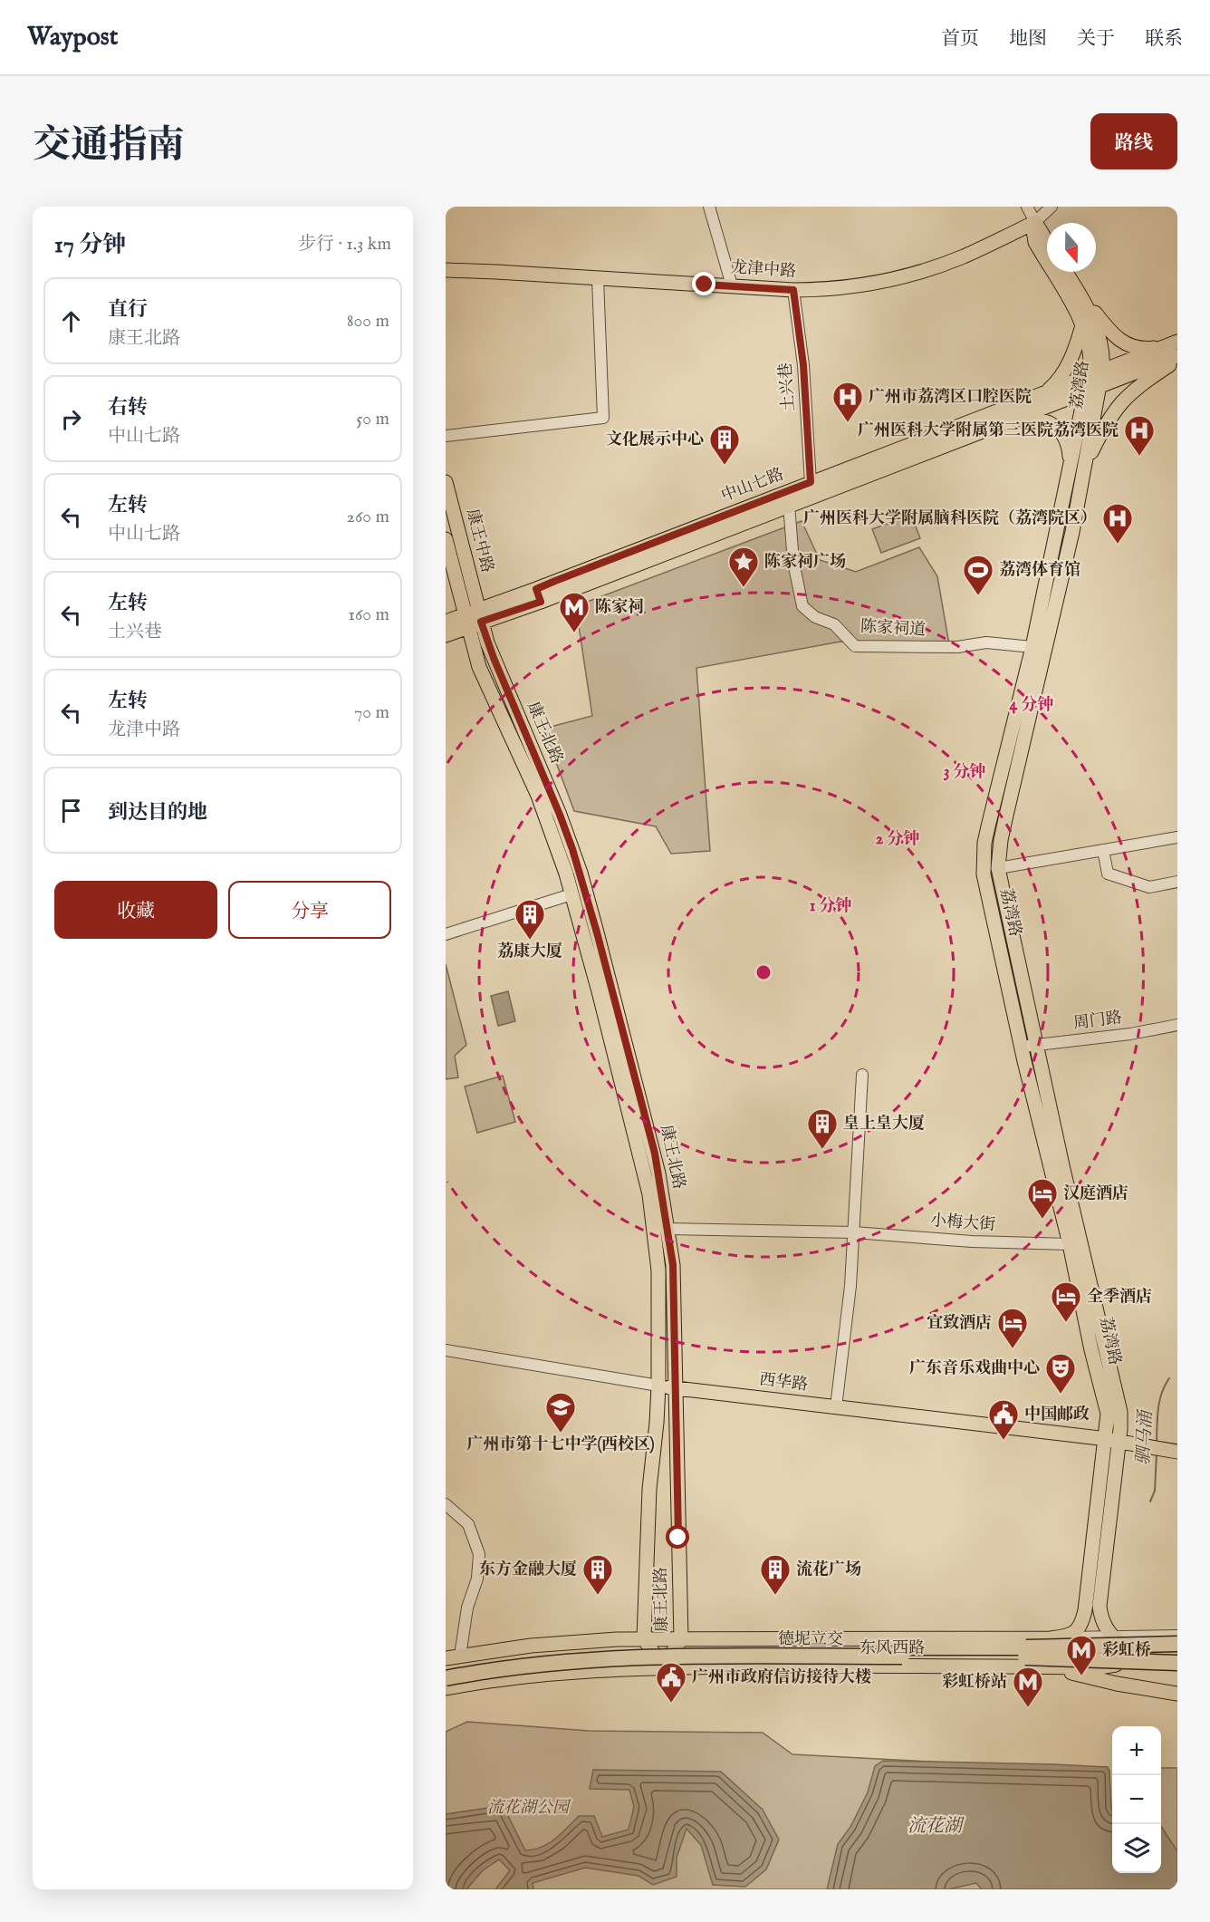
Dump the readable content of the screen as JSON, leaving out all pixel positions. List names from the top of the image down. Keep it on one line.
{"streets":{"highway":["德坭立交"],"main road":["龙津中路","荔湾路","中山七路","康王中路","康王北路","西华路","东风西路"],"street":["土兴巷","陈家祠道","周门路","小梅大街"]},"crossings":[["龙津中路","荔湾路"],["龙津中路","土兴巷"],["荔湾路","中山七路"],["荔湾路","陈家祠道"],["荔湾路","周门路"],["荔湾路","小梅大街"],["荔湾路","西华路"],["荔湾路","东风西路"],["土兴巷","中山七路"],["中山七路","康王中路"],["中山七路","陈家祠道"],["中山七路","康王北路"],["康王中路","康王北路"],["康王北路","小梅大街"],["康王北路","西华路"],["康王北路","东风西路"]],"water":["驷马涌","流花湖"],"parks":["流花湖公园"],"places":{"hospital":["广州市荔湾区口腔医院","广州医科大学附属第三医院荔湾医院","广州医科大学附属脑科医院（荔湾院区）"],"building":["文化展示中心","荔康大厦","皇上皇大厦","东方金融大厦","流花广场"],"place":["陈家祠广场"],"sports":["荔湾体育馆"],"metro station":["陈家祠","彩虹桥","彩虹桥站"],"hotel":["汉庭酒店","全季酒店","宜致酒店"],"theatre":["广东音乐戏曲中心"],"school or university":["广州市第十七中学(西校区)"],"public building":["中国邮政","广州市政府信访接待大楼"]},"north":"bottom","page":{"header":"Waypost","nav":["首页","地图","关于","联系"],"title":"交通指南","buttons":["路线",["收藏","分享"]],"heading":["17 分钟","步行 · 1.3 km"],"list":[["直行","康王北路","800 m"],["右转","中山七路","50 m"],["左转","中山七路","260 m"],["左转","土兴巷","160 m"],["左转","龙津中路","70 m"],"到达目的地"],"map_buttons":["+","−"]},"rings":["4 分钟","3 分钟","2 分钟","1 分钟"]}
